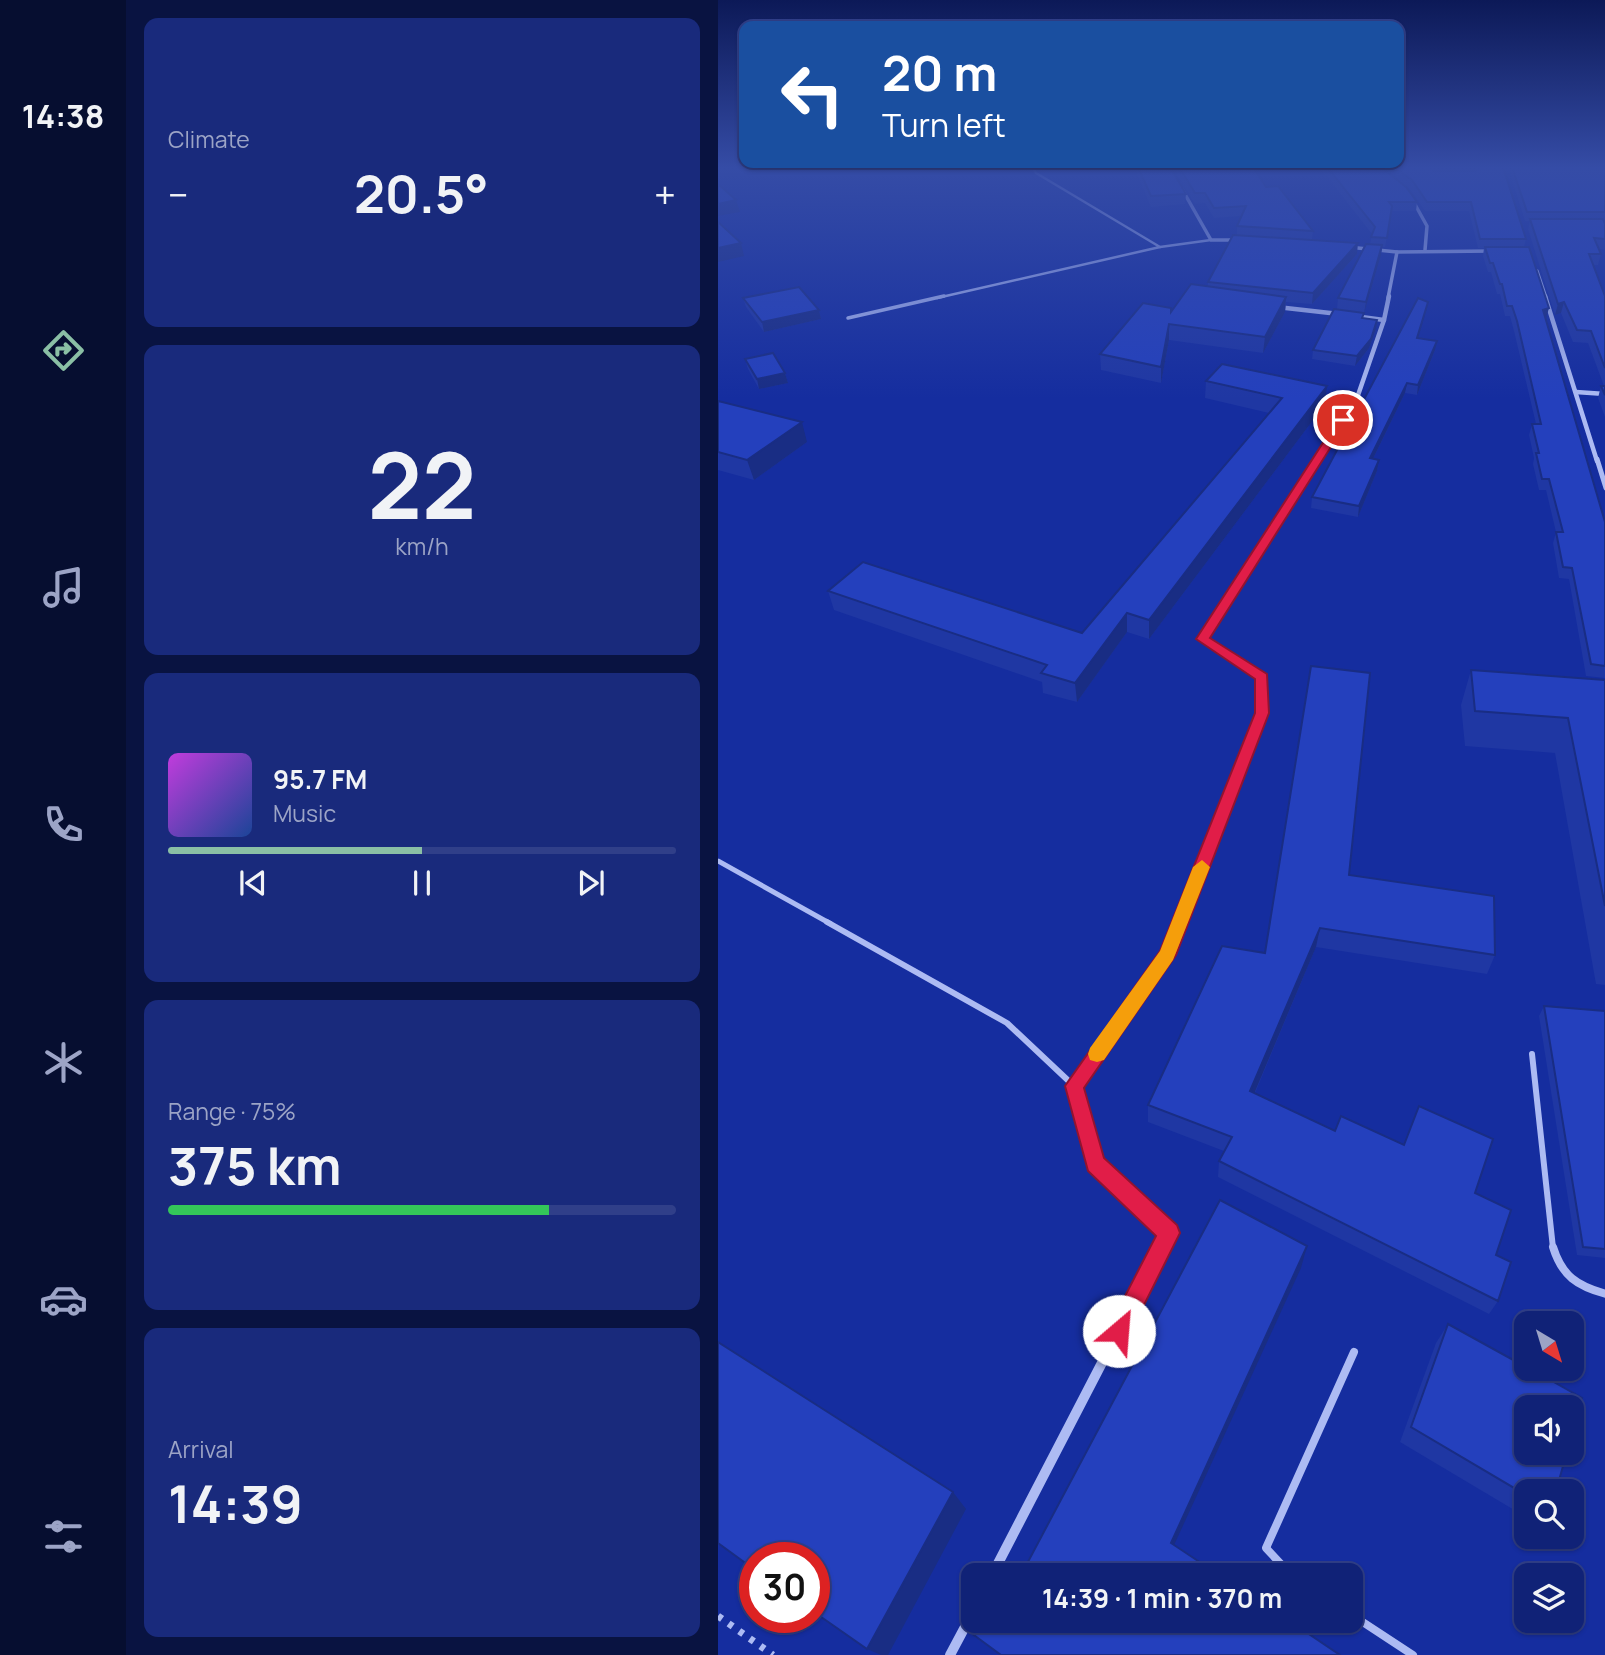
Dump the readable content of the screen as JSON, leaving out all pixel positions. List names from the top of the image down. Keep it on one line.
{"north":"bottom right","page":{"tabs":"14:38","tile":["Climate",["22","km/h"],["Range · 75%","375 km"],["Arrival","14:39"]],"turn":["20 m","Turn left"],"heat":["−","20.5°","+"],"song":["95.7 FM","Music"],"limit":"30","trip":"14:39 · 1 min · 370 m"}}
